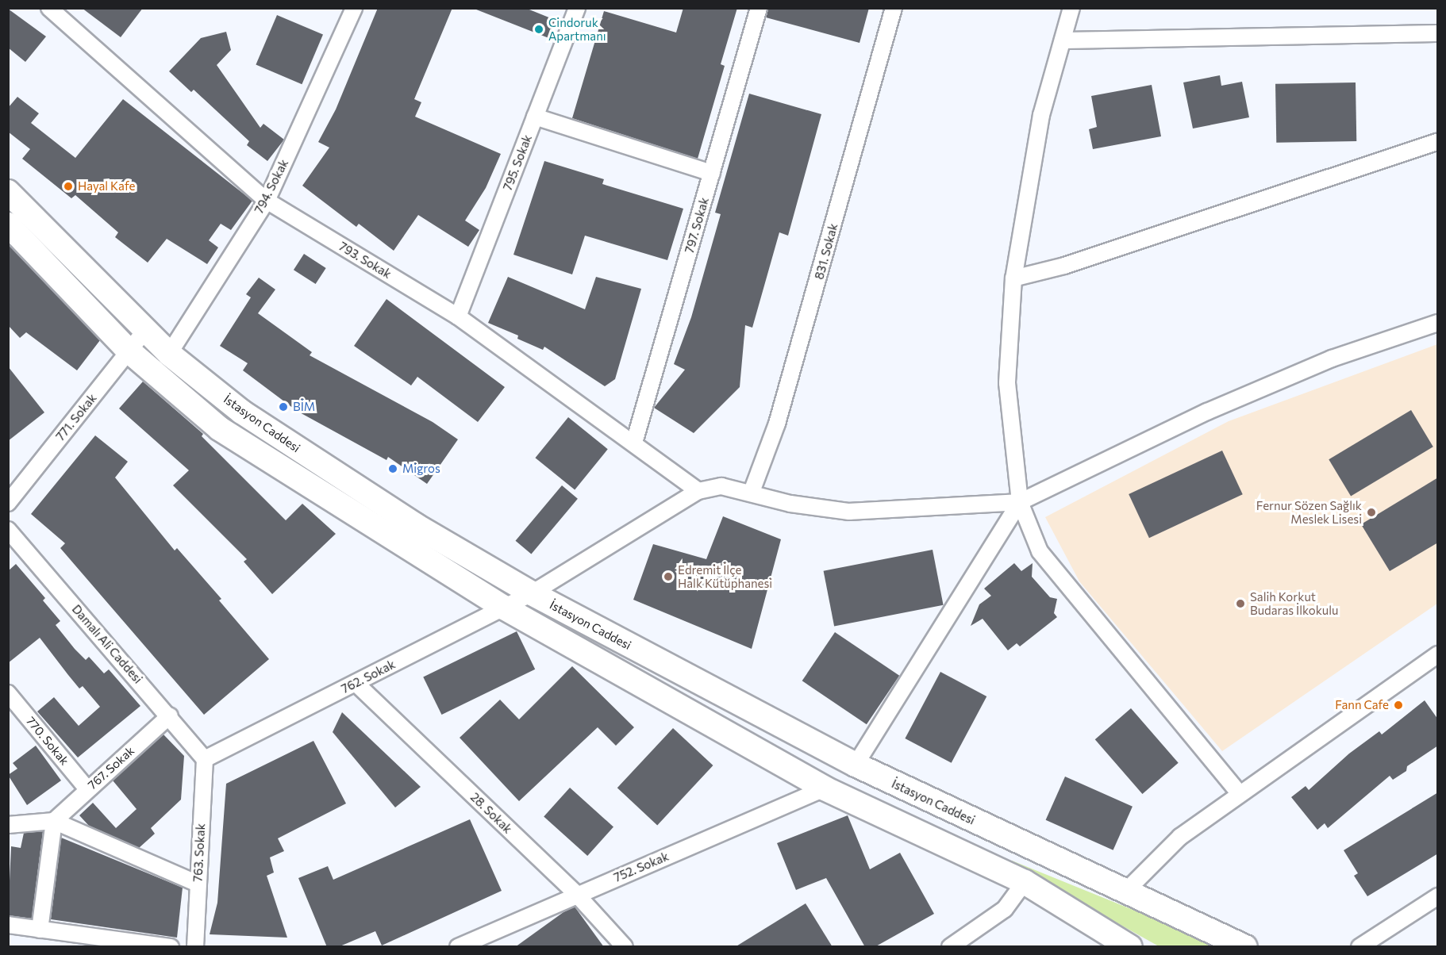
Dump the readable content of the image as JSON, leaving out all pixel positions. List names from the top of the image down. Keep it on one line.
{"streets":{"main road":["İstasyon Caddesi"],"street":["795. Sokak","794. Sokak","797. Sokak","831. Sokak","793. Sokak","771. Sokak","Damalı Ali Caddesi","762. Sokak","770. Sokak","767. Sokak","28. Sokak","763. Sokak","752. Sokak"]},"crossings":[["795. Sokak","793. Sokak"],["794. Sokak","793. Sokak"],["794. Sokak","İstasyon Caddesi"],["797. Sokak","793. Sokak"],["793. Sokak","762. Sokak"],["771. Sokak","İstasyon Caddesi"],["İstasyon Caddesi","762. Sokak"],["İstasyon Caddesi","752. Sokak"],["Damalı Ali Caddesi","762. Sokak"],["Damalı Ali Caddesi","767. Sokak"],["Damalı Ali Caddesi","763. Sokak"],["762. Sokak","28. Sokak"],["762. Sokak","763. Sokak"],["770. Sokak","767. Sokak"],["28. Sokak","752. Sokak"]],"places":["Cindoruk Apartmanı","Hayal Kafe","BİM","Migros","Fernur Sözen Sağlık Meslek Lisesi","Edremit İlçe Halk Kütüphanesi","Salih Korkut Budaras İlkokulu","Fann Cafe"]}
